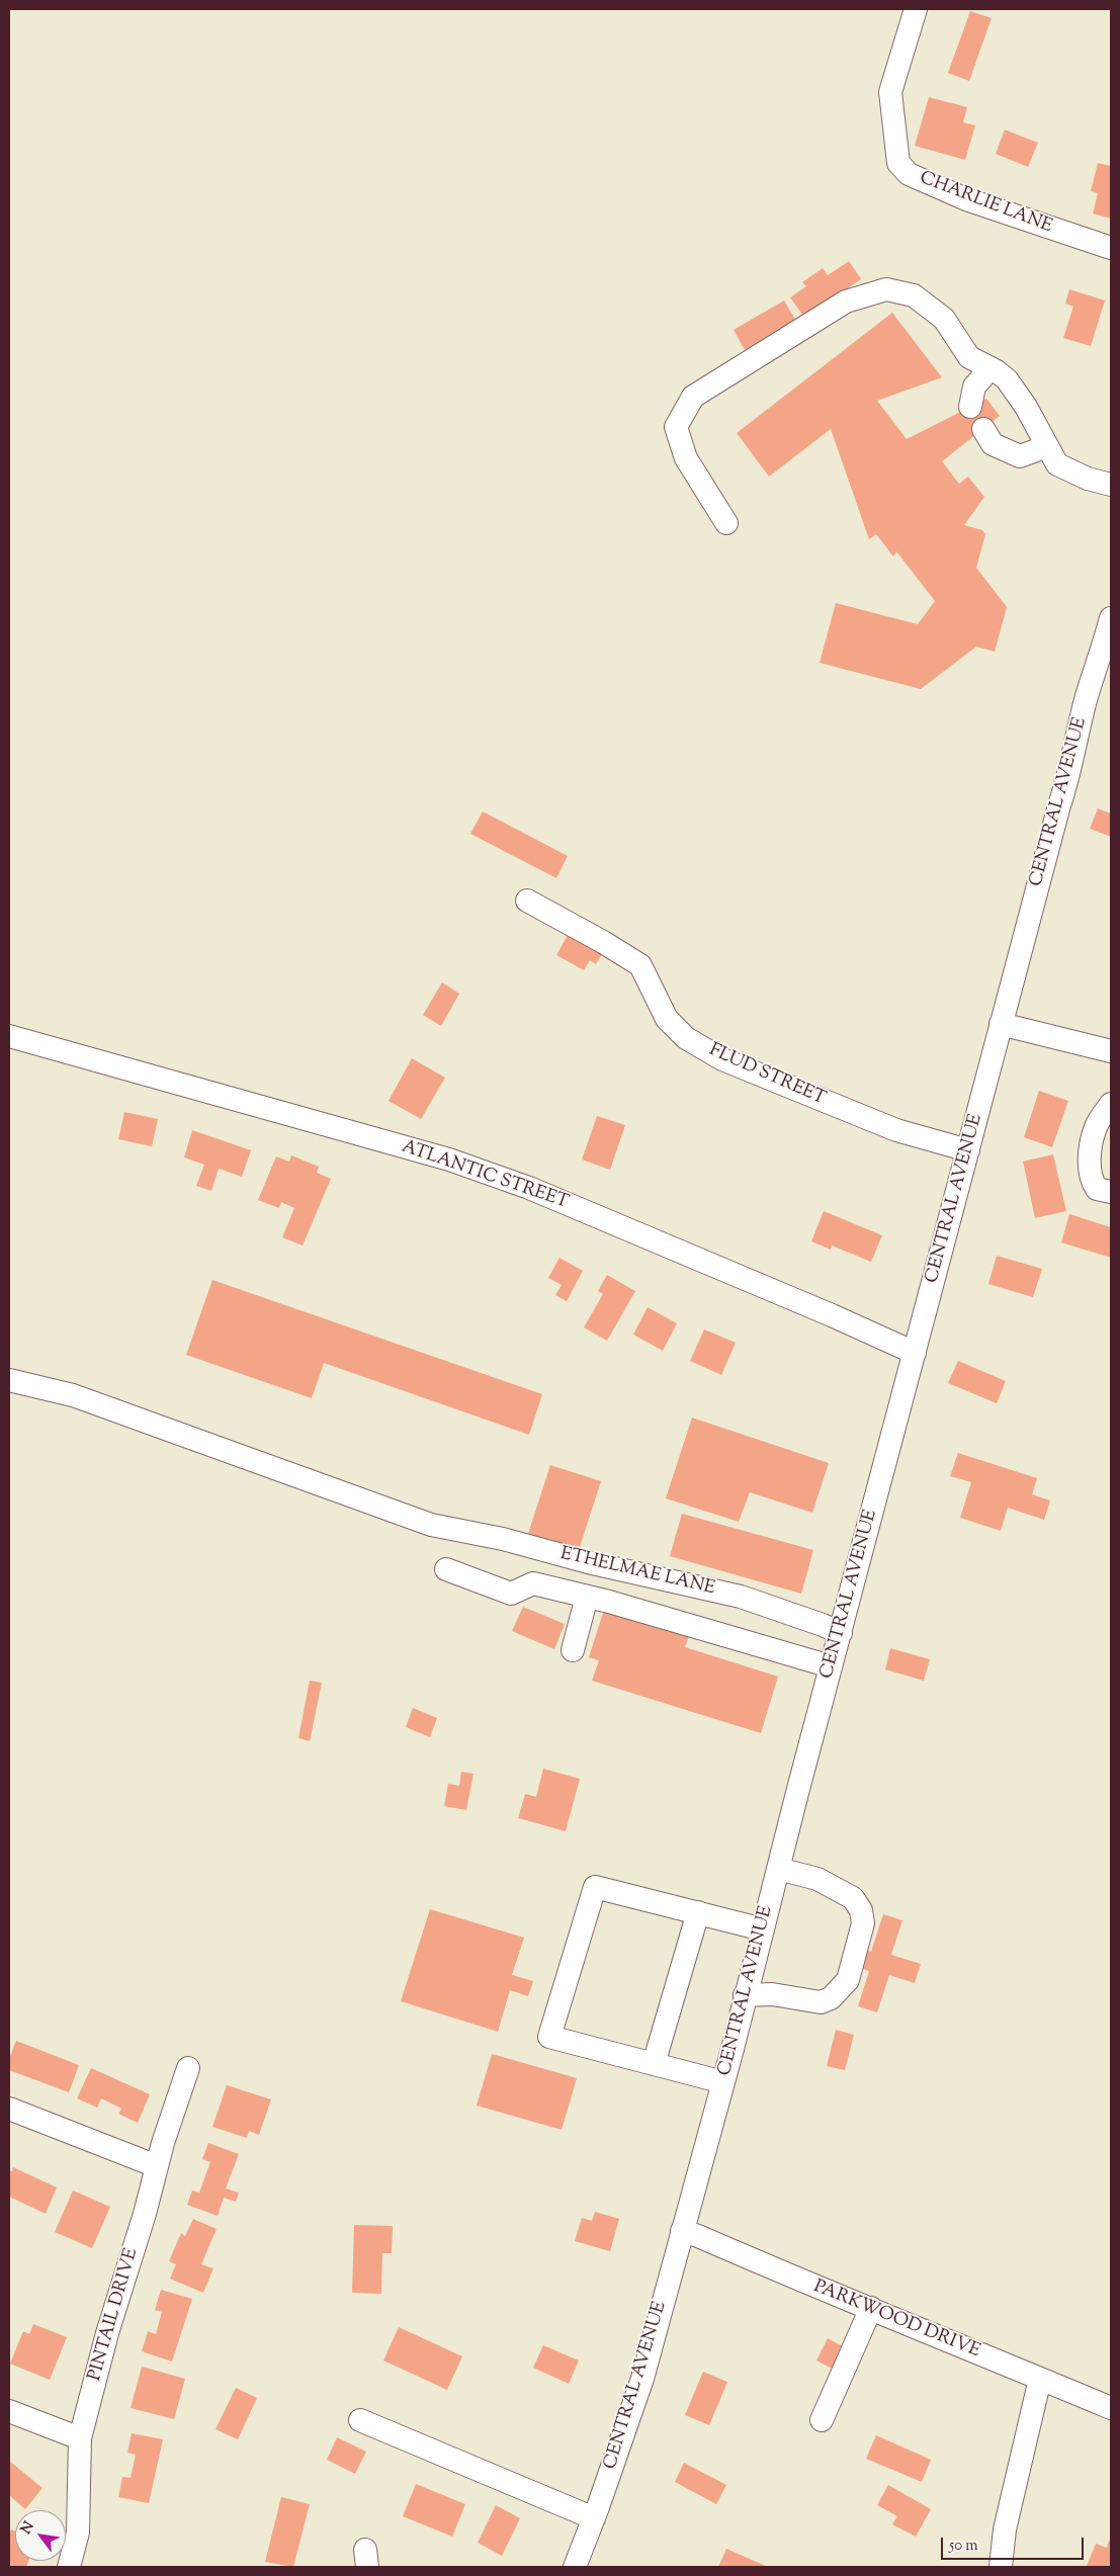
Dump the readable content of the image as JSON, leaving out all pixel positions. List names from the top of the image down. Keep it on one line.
{"streets":{"street":["CHARLIE LANE","CENTRAL AVENUE","FLUD STREET","ATLANTIC STREET","ETHELMAE LANE","PINTAIL DRIVE","PARKWOOD DRIVE"]},"crossings":[["CENTRAL AVENUE","FLUD STREET"],["CENTRAL AVENUE","ATLANTIC STREET"],["CENTRAL AVENUE","ETHELMAE LANE"],["CENTRAL AVENUE","PARKWOOD DRIVE"]],"scale_bar":"50 m","north":"top left"}
